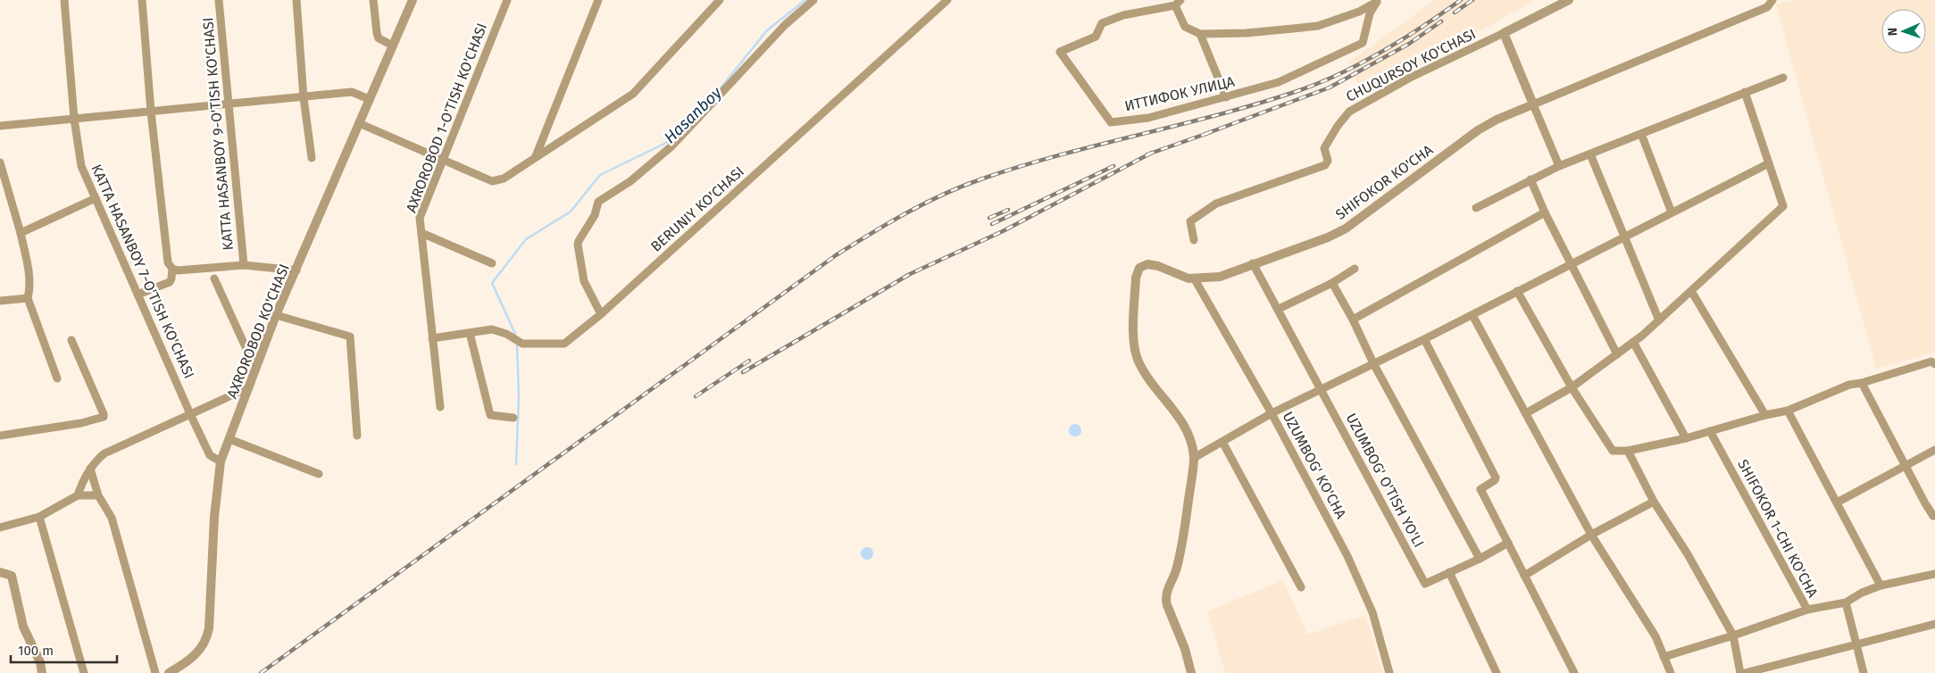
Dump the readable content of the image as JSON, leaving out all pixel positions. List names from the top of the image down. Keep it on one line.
{"streets":{"street":["CHUQURSOY KO'CHASI","ИТТИФОК УЛИЦА","AXROROBOD 1-O'TISH KO'CHASI","KATTA HASANBOY 9-O'TISH KO'CHASI","SHIFOKOR KO'CHA","BERUNIY KO'CHASI","KATTA HASANBOY 7-O'TISH KO'CHASI","AXROROBOD KO'CHASI","UZUMBOG' KO'CHA","UZUMBOG' O'TISH YO'LI","SHIFOKOR 1-CHI KO'CHA"]},"crossings":[["AXROROBOD 1-O'TISH KO'CHASI","BERUNIY KO'CHASI"],["SHIFOKOR KO'CHA","UZUMBOG' KO'CHA"],["SHIFOKOR KO'CHA","UZUMBOG' O'TISH YO'LI"],["KATTA HASANBOY 7-O'TISH KO'CHASI","AXROROBOD KO'CHASI"]],"water":["Hasanboy"],"scale_bar":"100 m","north":"left"}
